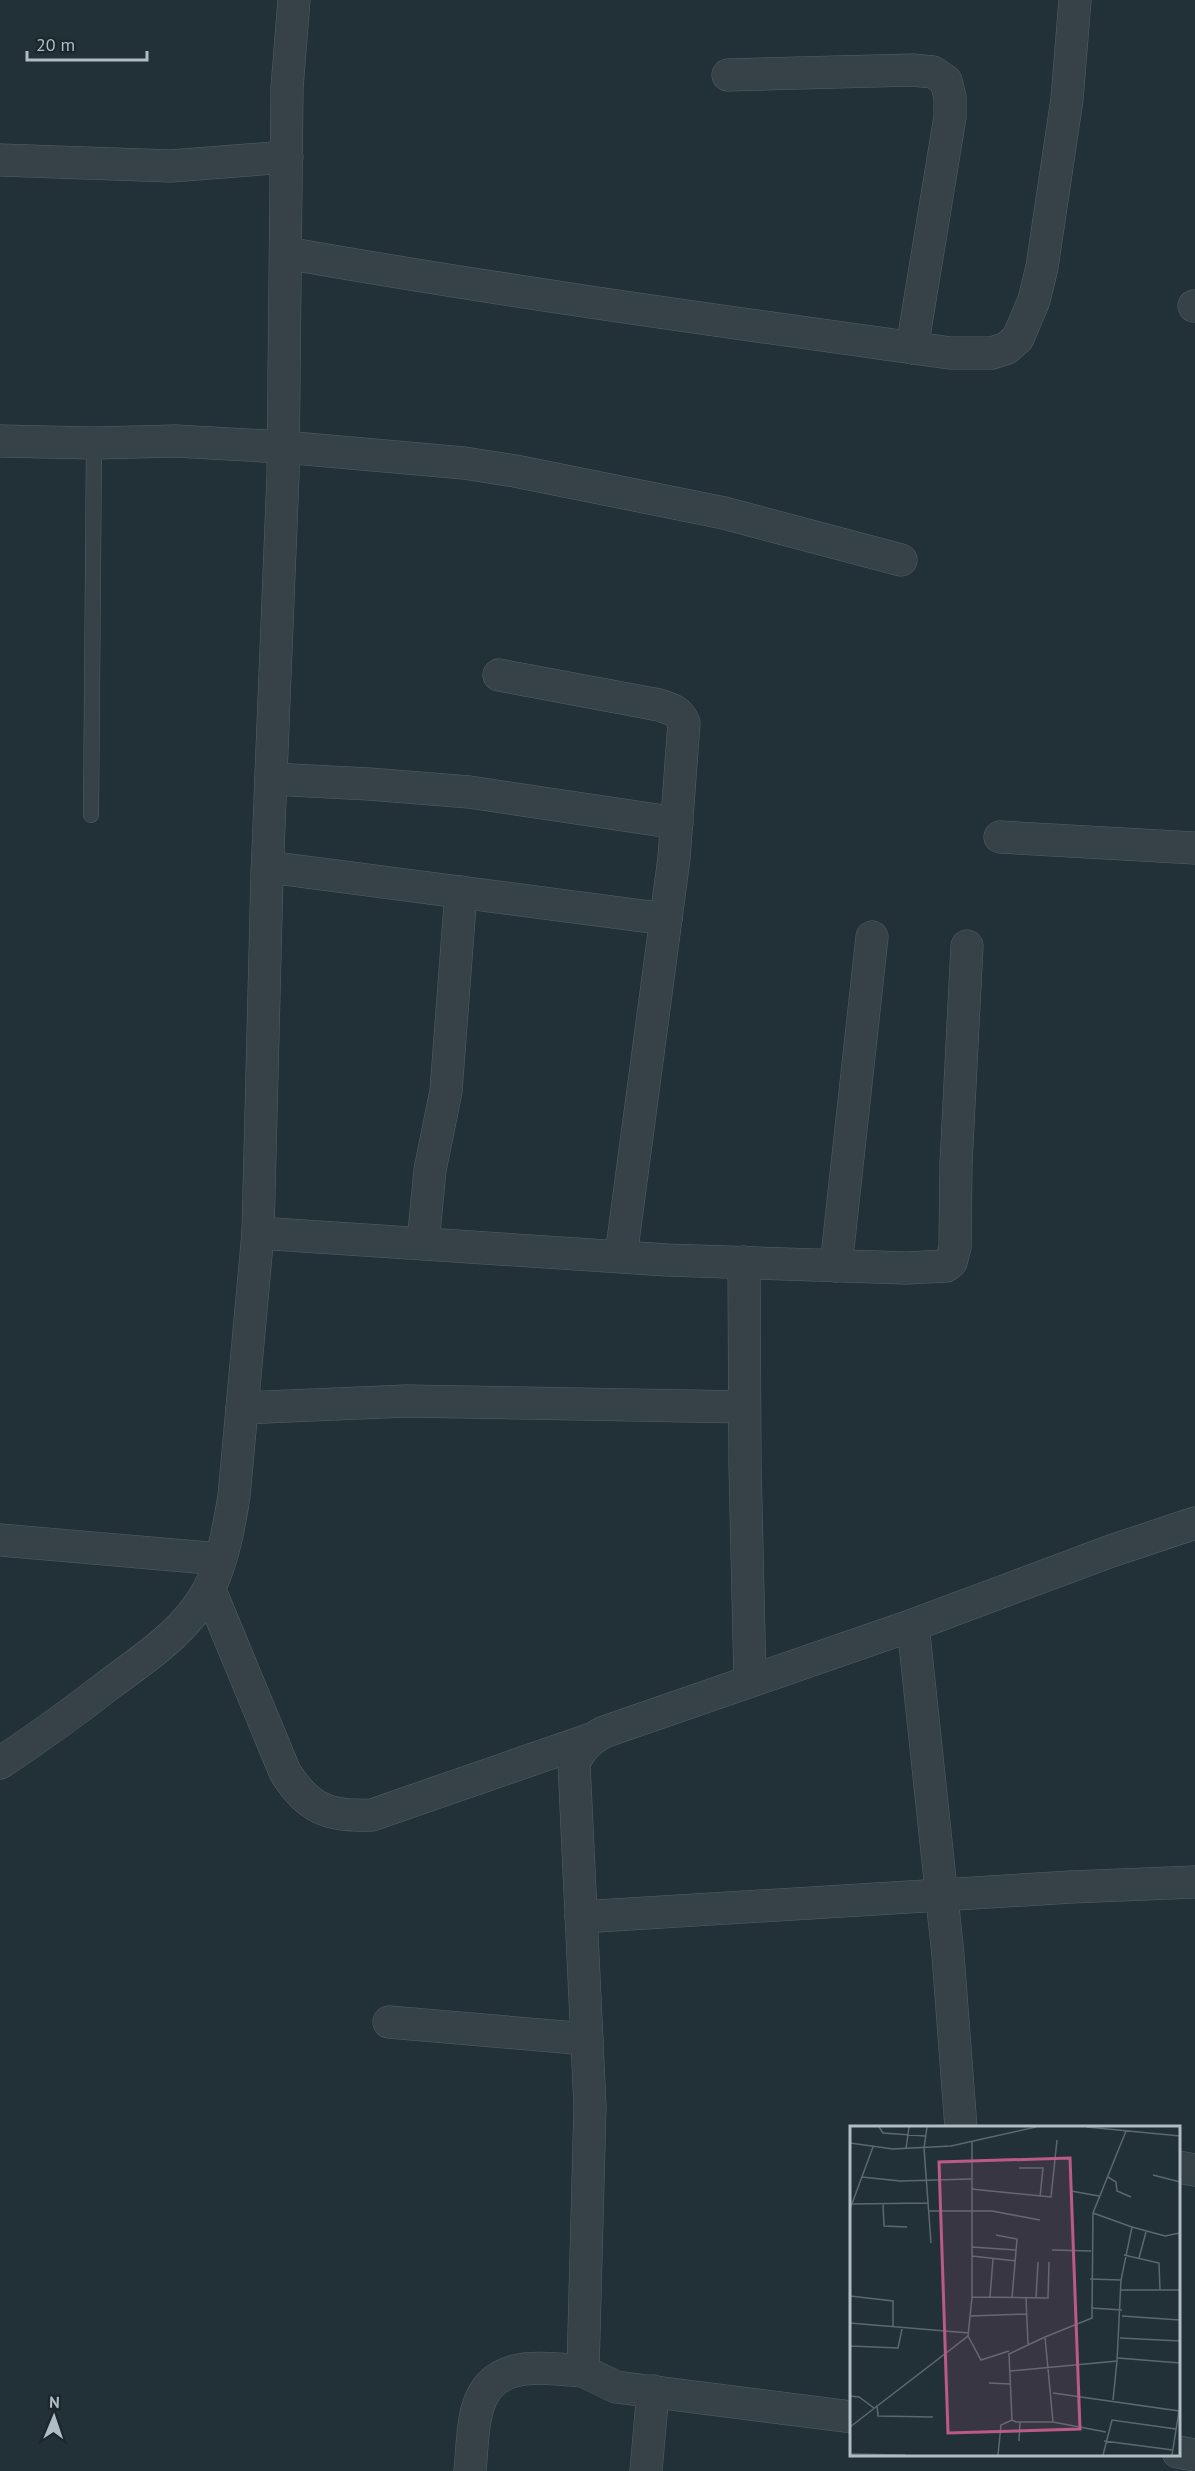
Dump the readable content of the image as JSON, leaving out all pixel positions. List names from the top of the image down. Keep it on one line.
{"scale_bar":"20 m","north":"top"}
